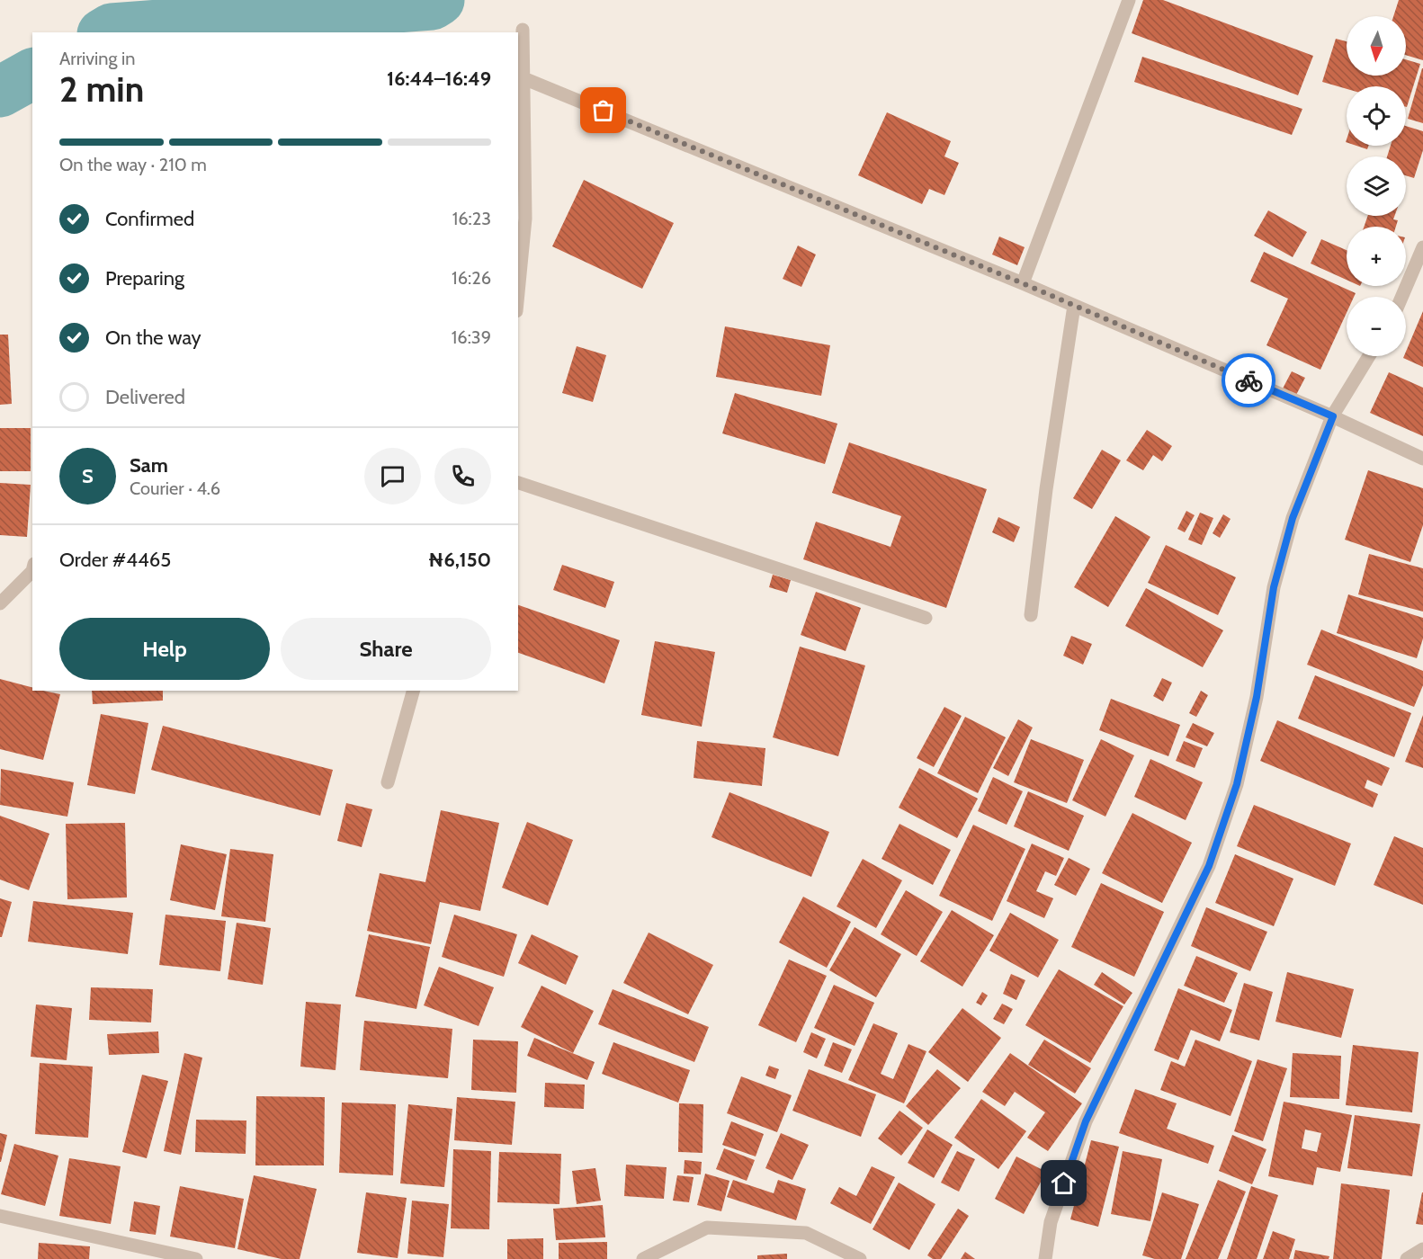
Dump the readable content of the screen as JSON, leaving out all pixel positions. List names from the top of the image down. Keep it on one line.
{"north":"bottom","page":{"map_buttons":["+","−"],"heading":["2 min","Arriving in","16:44–16:49"],"panel":["Sam","Courier · 4.6","Order #4465","₦6,150"],"bar":"On the way · 210 m","list":[["Confirmed","16:23"],["Preparing","16:26"],["On the way","16:39"],"Delivered"],"round":"S","buttons":["Help","Share"]}}
